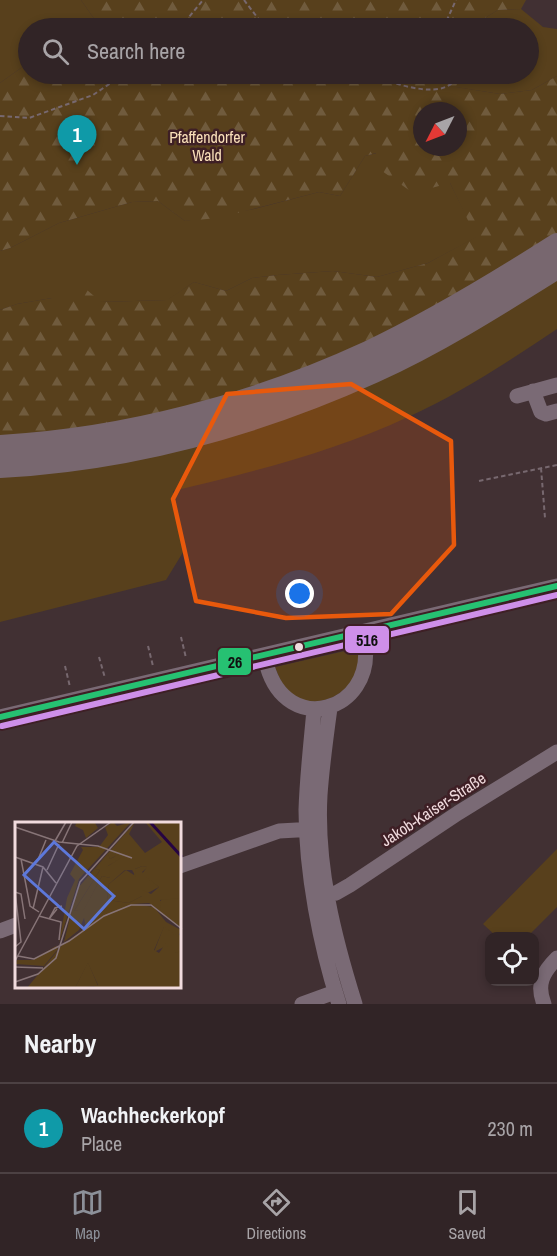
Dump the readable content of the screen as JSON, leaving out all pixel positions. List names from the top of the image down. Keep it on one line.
{"streets":{"street":["Jakob-Kaiser-Straße"]},"parks":["Pfaffendorfer Wald"],"lines":["transit line 26","transit line 516"],"north":"bottom left","page":{"search":"Search here","pins":"1","heading":"Nearby","list":[{"mark":"1","name":"Wachheckerkopf","note":"Place","value":"230 m"}],"nav":["Map","Directions","Saved"]}}
